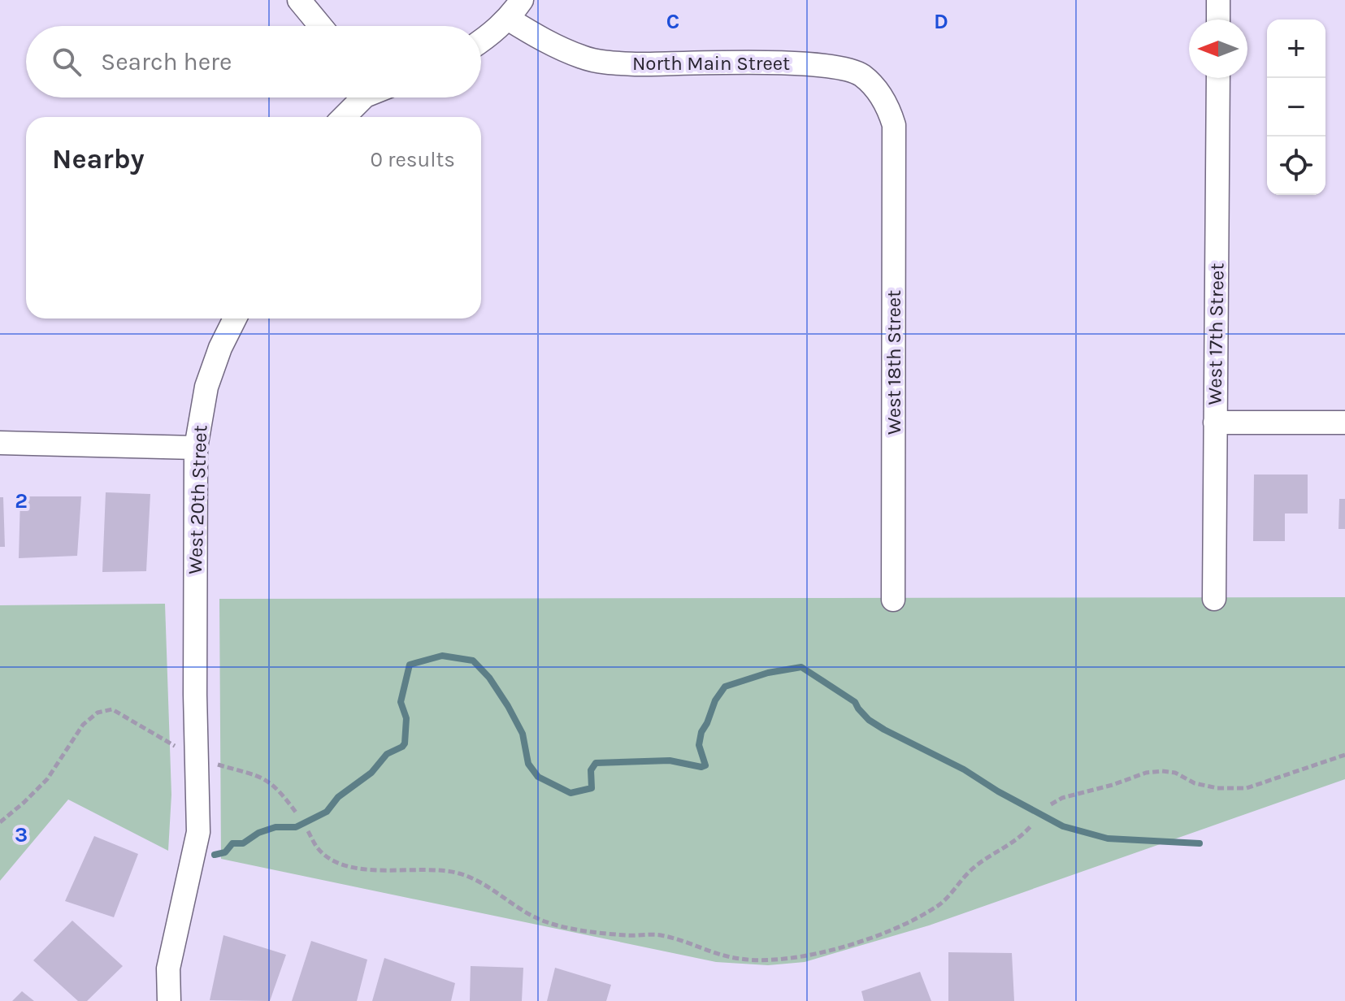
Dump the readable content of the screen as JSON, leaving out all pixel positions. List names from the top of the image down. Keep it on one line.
{"streets":{"street":["North Main Street","West 17th Street","West 18th Street","West 20th Street"]},"crossings":[["North Main Street","West 18th Street"]],"north":"left","page":{"map_buttons":["+","−"],"search":"Search here","heading":["Nearby","0 results"]},"grid":{"columns":["C","D"],"rows":["2","3"]}}
